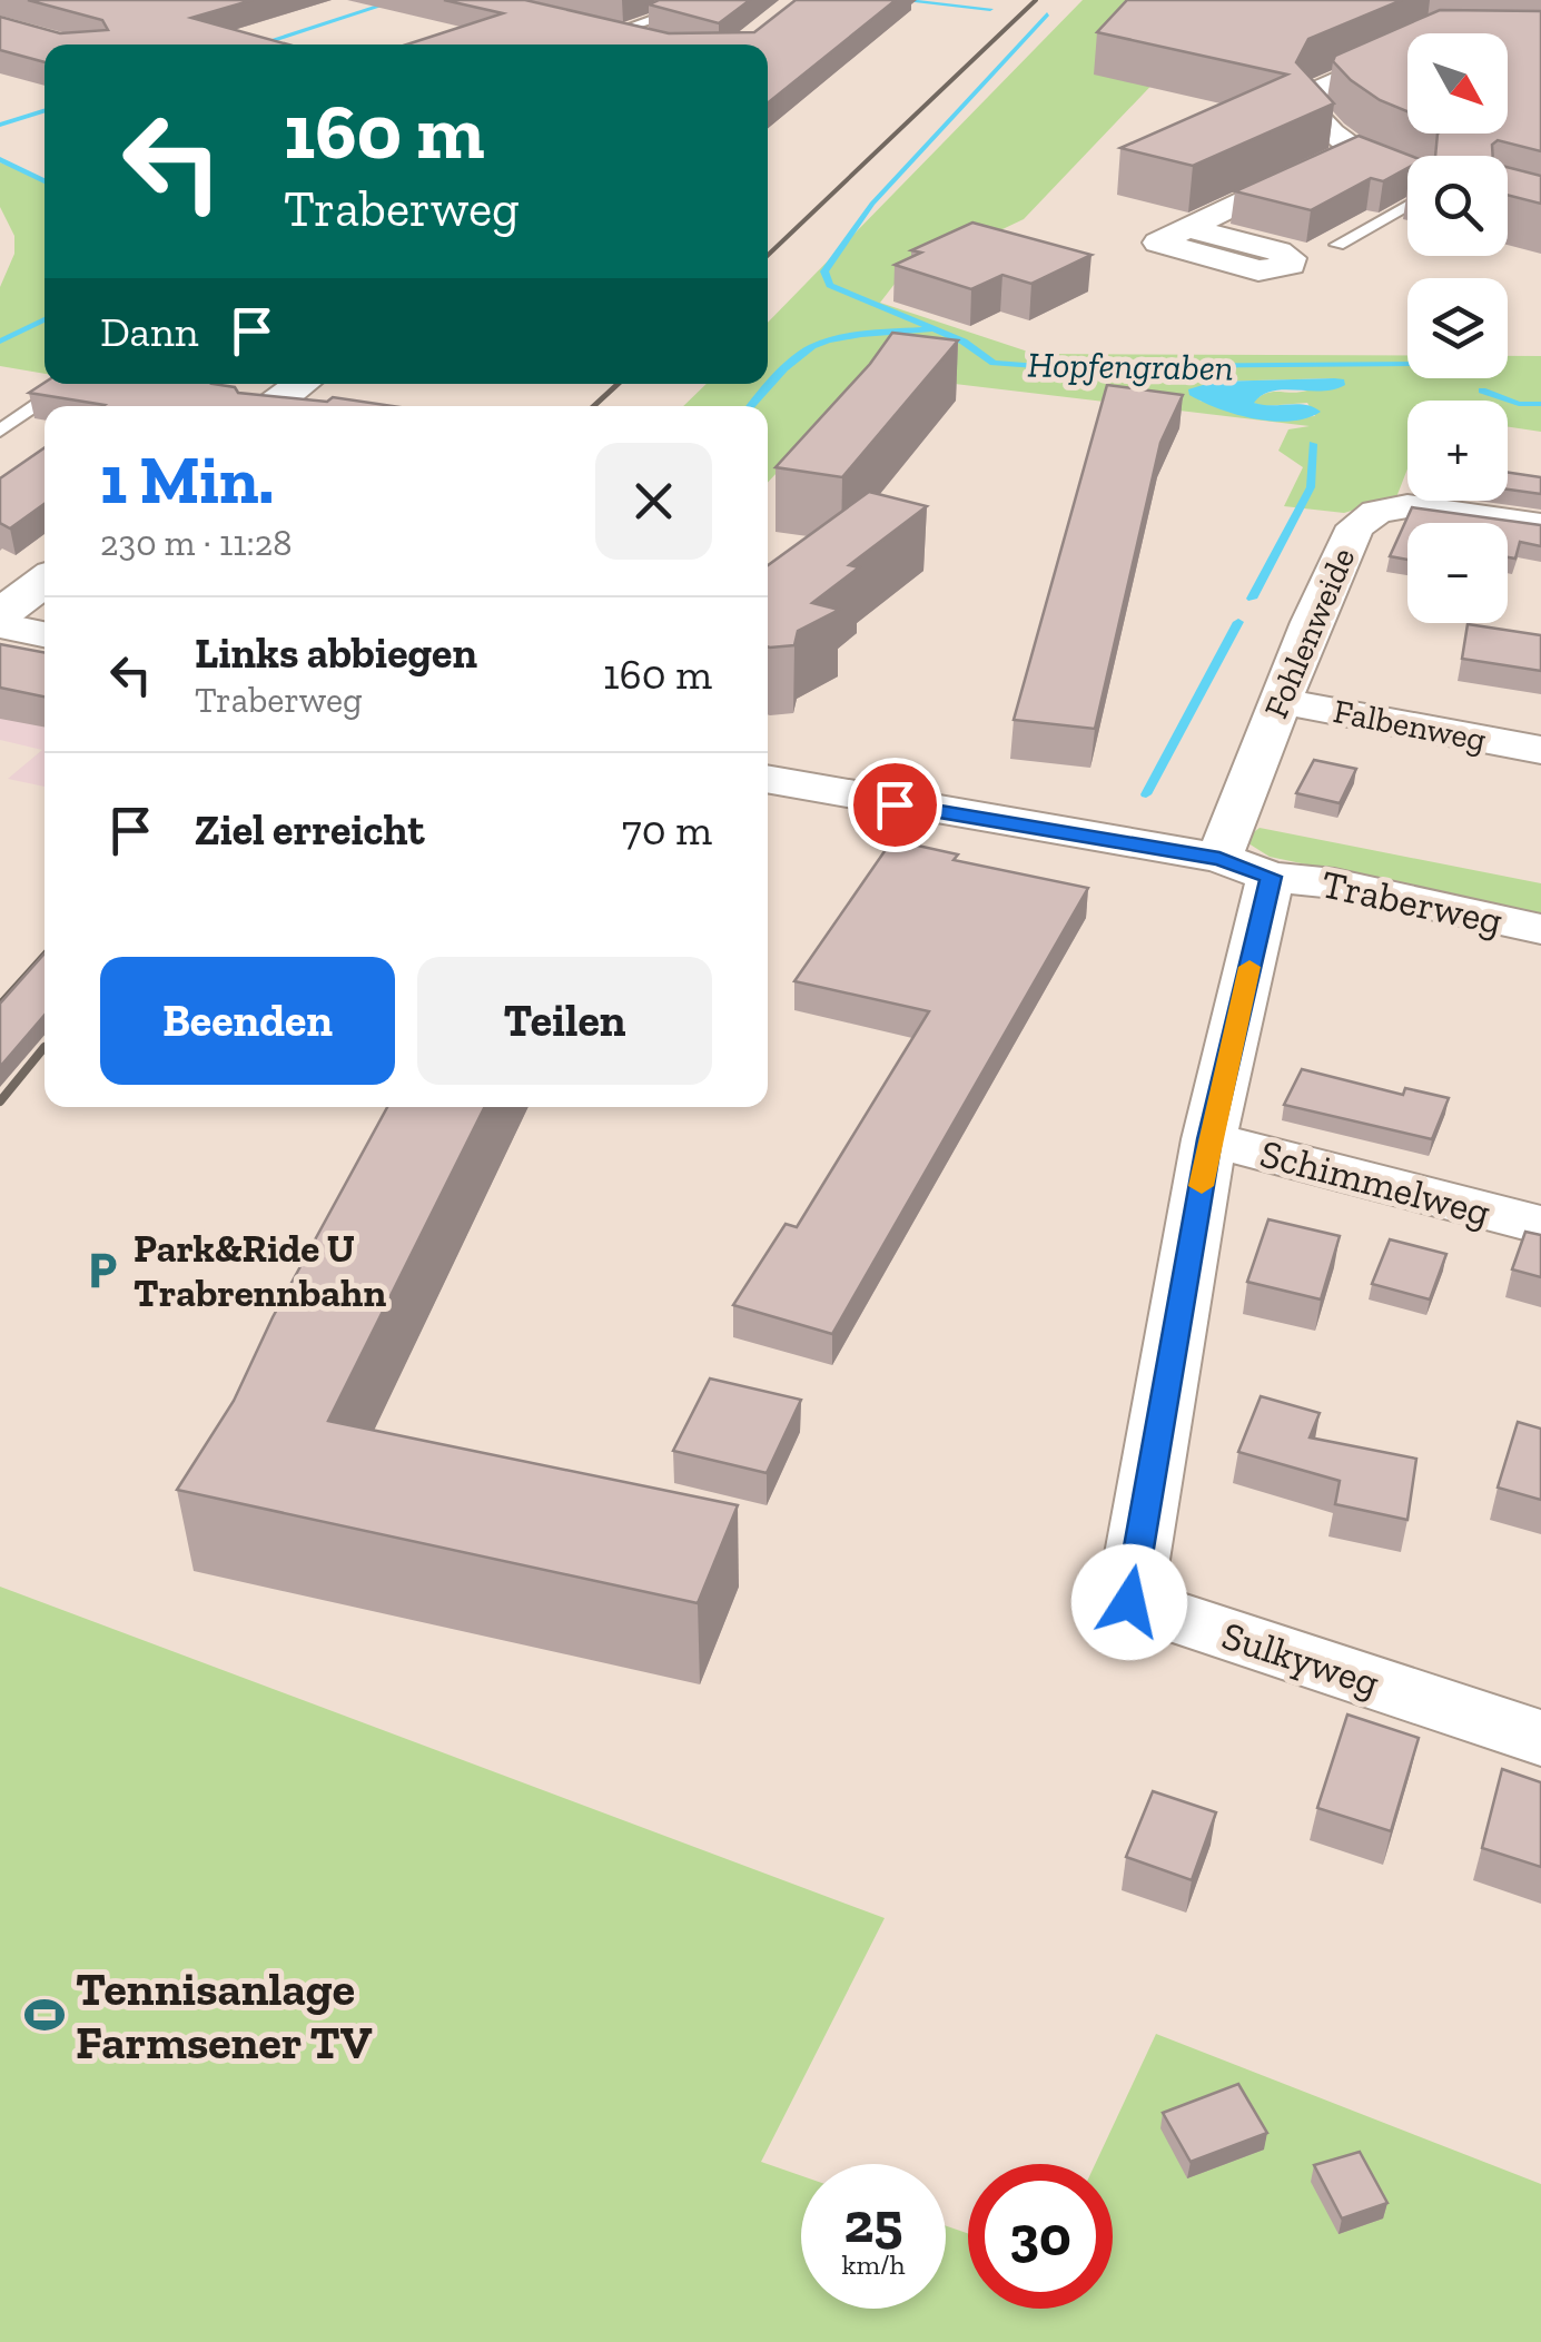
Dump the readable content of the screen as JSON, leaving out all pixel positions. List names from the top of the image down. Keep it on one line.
{"streets":{"street":["Fohlenweide","Falbenweg","Traberweg","Schimmelweg","Sulkyweg"]},"crossings":[["Fohlenweide","Falbenweg"],["Fohlenweide","Traberweg"],["Fohlenweide","Sulkyweg"],["Traberweg","Sulkyweg"],["Schimmelweg","Sulkyweg"]],"water":["Hopfengraben"],"places":{"parking":["Park&Ride U Trabrennbahn"],"sports":["Tennisanlage Farmsener TV"]},"north":"bottom right","page":{"map_buttons":["+","−"],"turn":["160 m","Traberweg"],"then":"Dann","heading":["1 Min.","230 m · 11:28"],"list":[{"name":"Links abbiegen","note":"Traberweg","value":"160 m"},{"name":"Ziel erreicht","value":"70 m"}],"buttons":["Beenden","Teilen"],"speed":"25 km/h","limit":"30"}}
